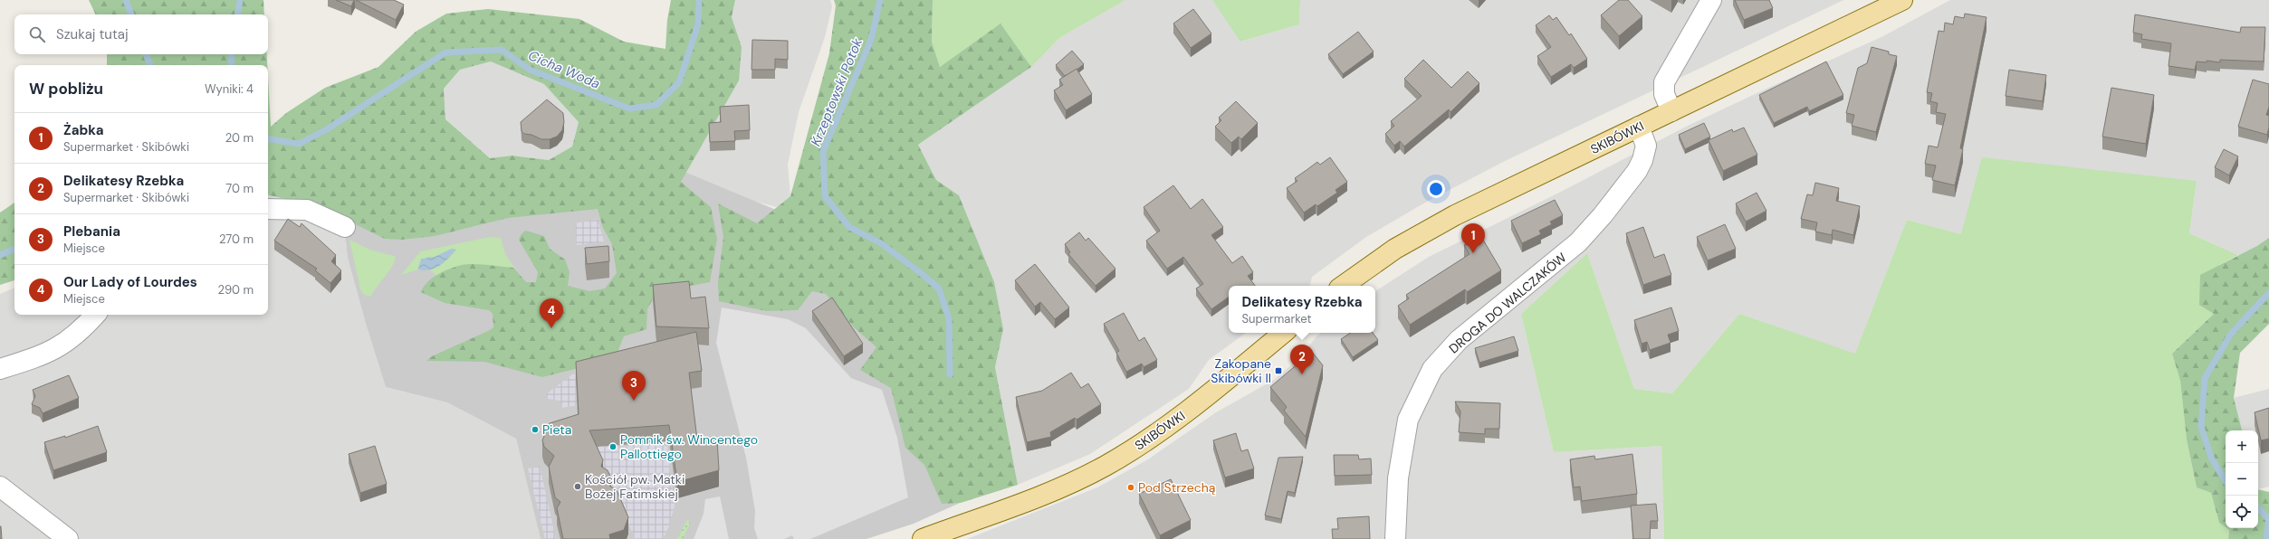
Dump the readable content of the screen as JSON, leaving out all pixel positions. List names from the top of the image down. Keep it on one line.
{"streets":{"main road":["SKIBÓWKI"],"street":["DROGA DO WALCZAKÓW"]},"crossings":[["SKIBÓWKI","DROGA DO WALCZAKÓW"]],"water":["Cicha Woda","Krzeptowski Potok"],"places":{"transit":["Zakopane Skibówki II"],"other":["Pieta","Pomnik św. Wincentego Pallottiego","Kościół pw. Matki Bożej Fatimskiej","Pod Strzechą"]},"page":{"search":"Szukaj tutaj","heading":["W pobliżu","Wyniki: 4"],"list":[{"mark":"1","name":"Żabka","note":"Supermarket · Skibówki","value":"20 m"},{"mark":"2","name":"Delikatesy Rzebka","note":"Supermarket · Skibówki","value":"70 m"},{"mark":"3","name":"Plebania","note":"Miejsce","value":"270 m"},{"mark":"4","name":"Our Lady of Lourdes","note":"Miejsce","value":"290 m"}],"pins":["1","4","2","3"],"popup":["Delikatesy Rzebka","Supermarket"],"map_buttons":["+","−"]}}
